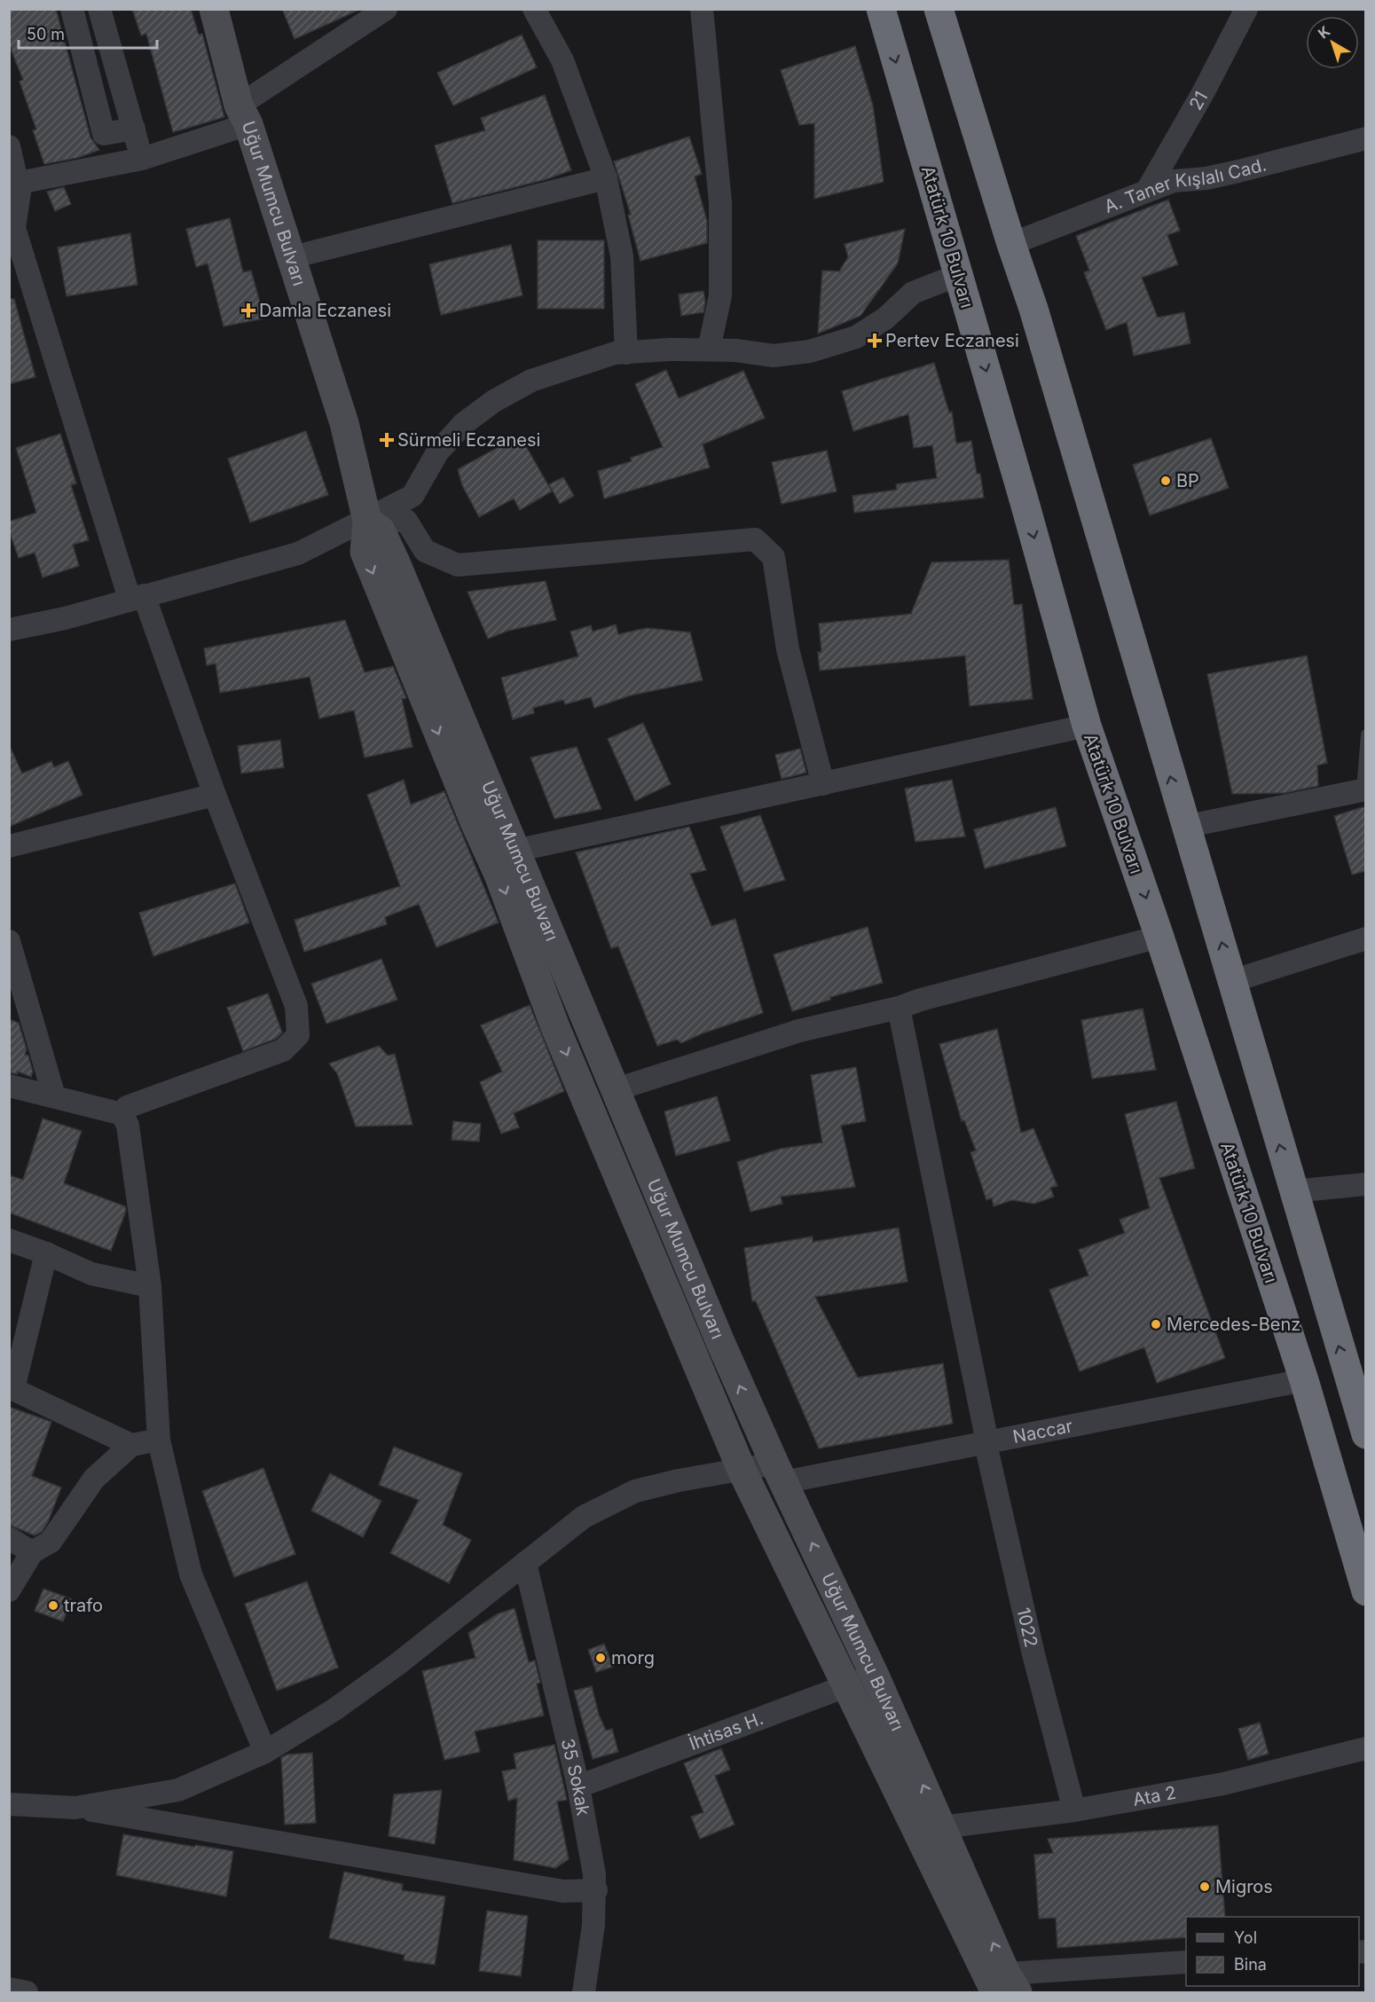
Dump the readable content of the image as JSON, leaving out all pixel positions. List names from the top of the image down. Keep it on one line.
{"streets":{"highway":["Atatürk 10 Bulvarı"],"street":["21","A. Taner Kışlalı Cad.","Uğur Mumcu Bulvarı","Naccar","1022","İhtisas H.","35 Sokak","Ata 2"]},"crossings":[["21","A. Taner Kışlalı Cad."],["Uğur Mumcu Bulvarı","Naccar"],["Uğur Mumcu Bulvarı","İhtisas H."],["Uğur Mumcu Bulvarı","Ata 2"],["Atatürk 10 Bulvarı","Naccar"],["Naccar","1022"],["Naccar","35 Sokak"],["1022","Ata 2"],["İhtisas H.","35 Sokak"]],"places":{"health":["Damla Eczanesi","Pertev Eczanesi","Sürmeli Eczanesi"],"other":["BP","Mercedes-Benz","trafo","morg","Migros"]},"legend":["Yol","Bina"],"scale_bar":"50 m","north":"top left"}
